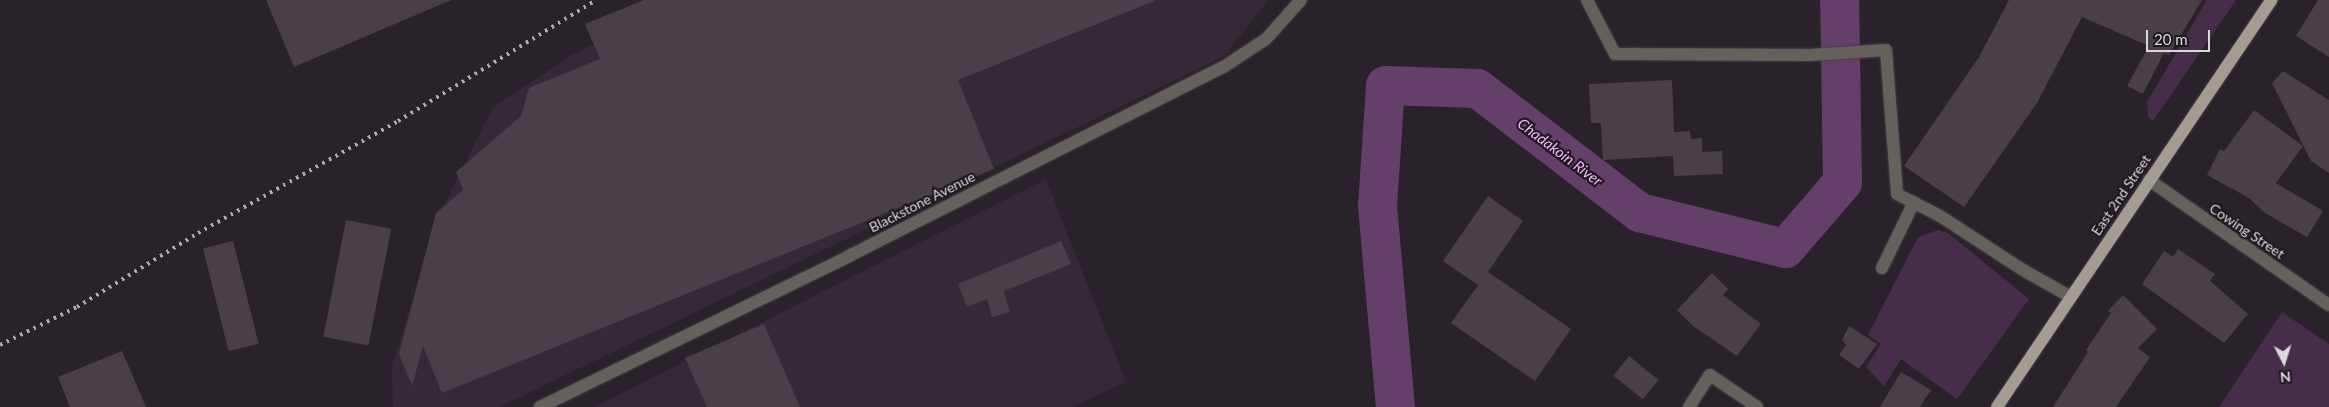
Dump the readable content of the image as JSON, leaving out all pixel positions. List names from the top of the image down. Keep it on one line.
{"streets":{"main road":["East 2nd Street"],"street":["Blackstone Avenue","Cowing Street"]},"crossings":[["East 2nd Street","Cowing Street"]],"water":["Chadakoin River"],"scale_bar":"20 m","north":"bottom"}
